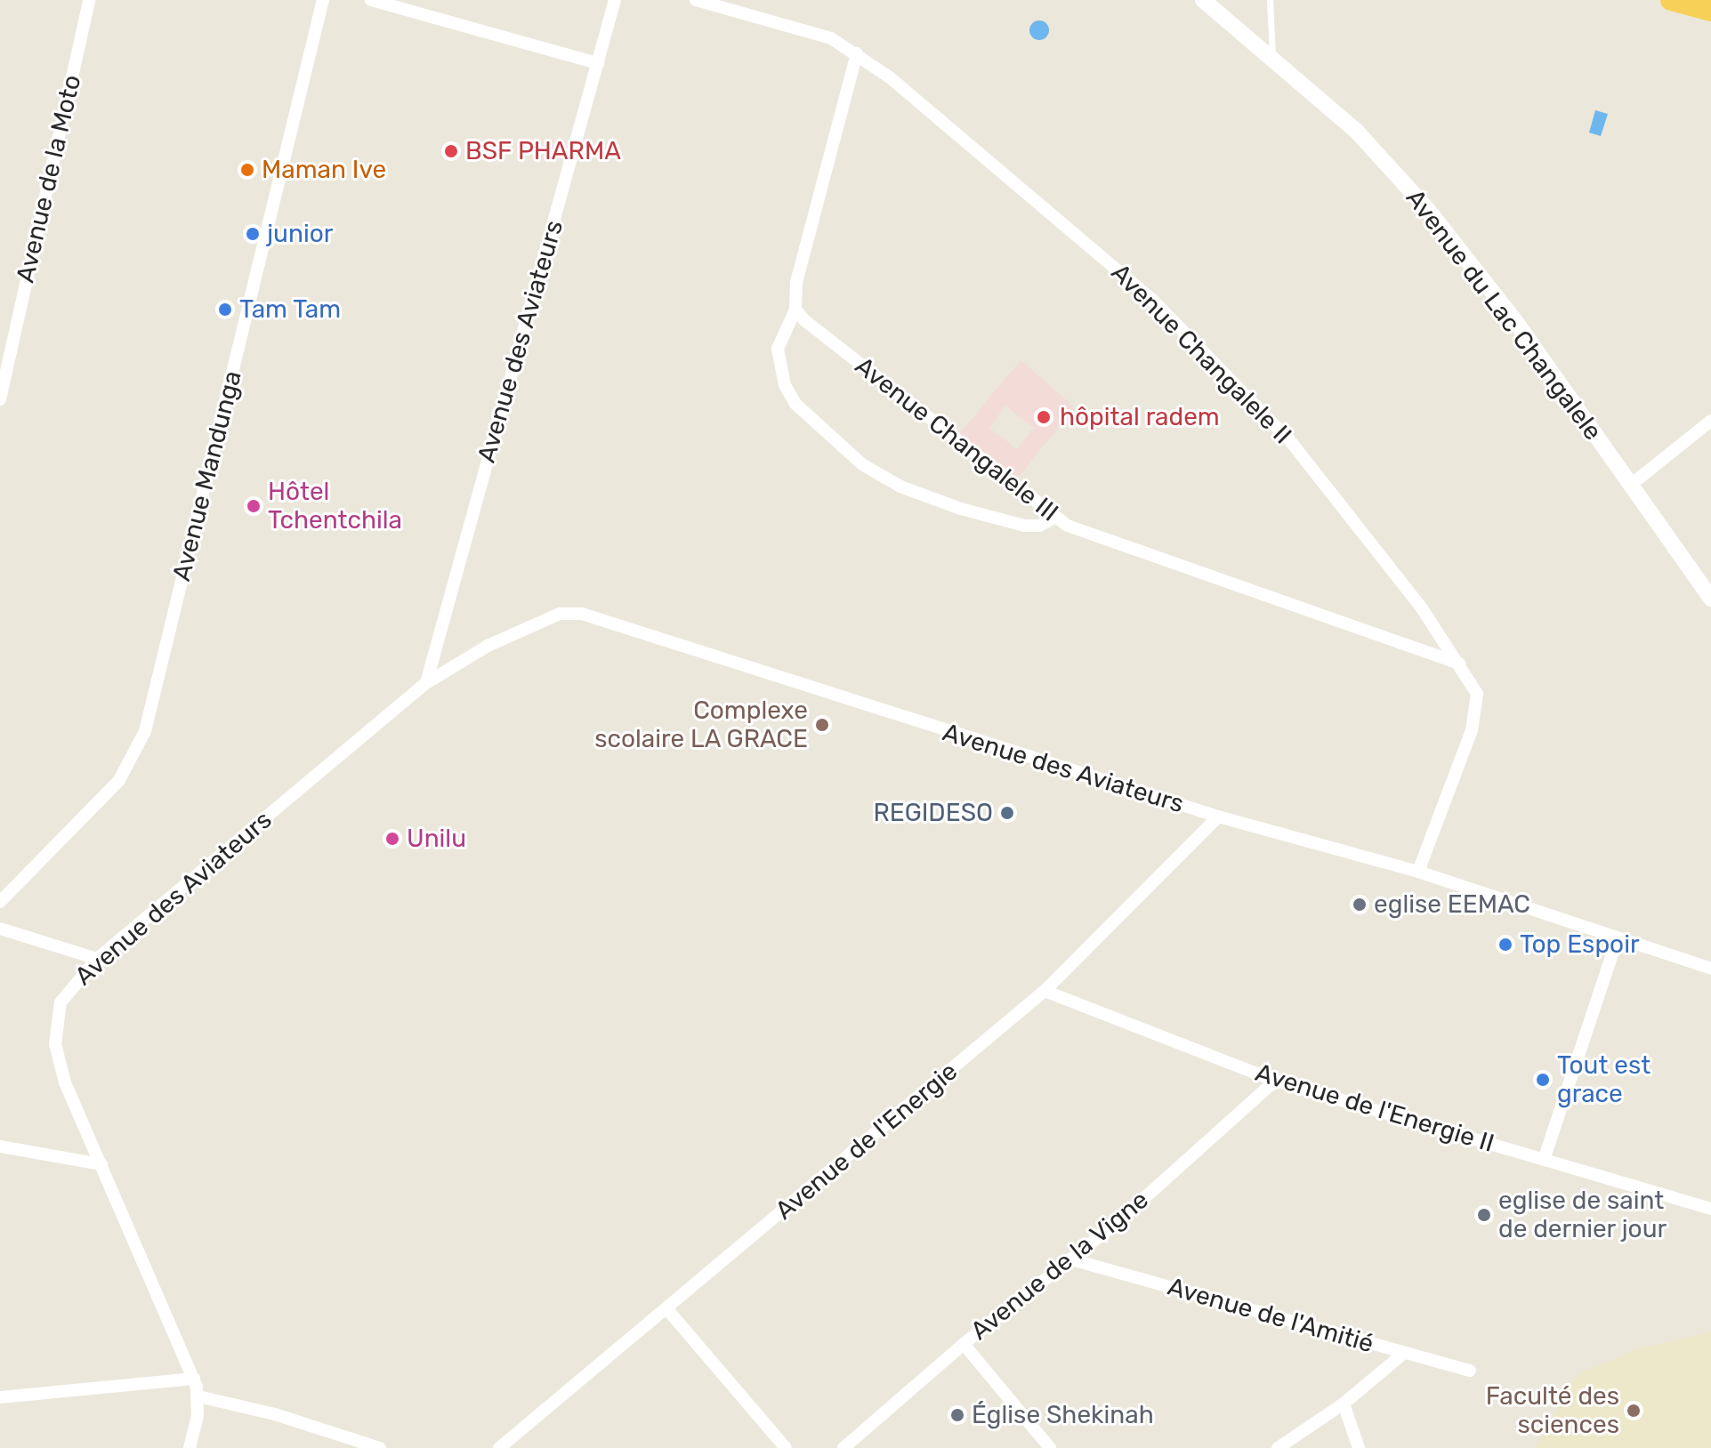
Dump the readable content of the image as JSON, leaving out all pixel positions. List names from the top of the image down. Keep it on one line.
{"streets":{"street":["Avenue de la Moto","Avenue du Lac Changalele","Avenue des Aviateurs","Avenue Changalele II","Avenue Changalele III","Avenue Mandunga","Avenue de l'Energie II","Avenue de l'Energie","Avenue de la Vigne","Avenue de l'Amitié"]},"crossings":[["Avenue des Aviateurs","Avenue Changalele II"],["Avenue des Aviateurs","Avenue de l'Energie"],["Avenue Changalele II","Avenue Changalele III"],["Avenue de l'Energie II","Avenue de l'Energie"],["Avenue de l'Energie II","Avenue de la Vigne"],["Avenue de la Vigne","Avenue de l'Amitié"]],"places":["BSF PHARMA","Maman Ive","junior","Tam Tam","hôpital radem","Hôtel Tchentchila","Complexe scolaire LA GRACE","REGIDESO","Unilu","eglise EEMAC","Top Espoir","Tout est grace","eglise de saint de dernier jour","Faculté des sciences","Église Shekinah"]}
